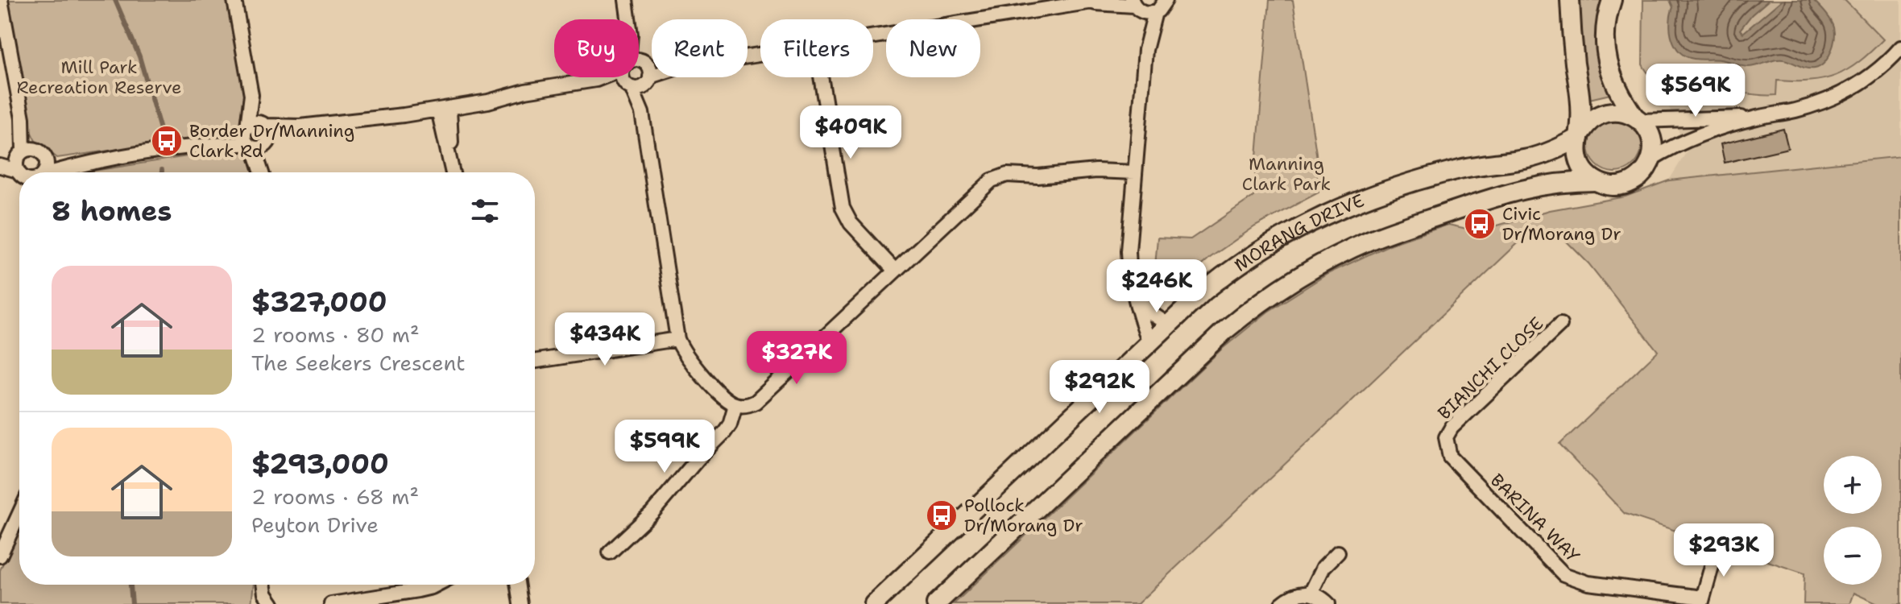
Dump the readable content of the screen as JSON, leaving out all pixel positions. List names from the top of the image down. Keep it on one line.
{"streets":{"main road":["MORANG DRIVE"],"street":["BIANCHI CLOSE","BARINA WAY"]},"crossings":[["BIANCHI CLOSE","BARINA WAY"]],"parks":["Mill Park Recreation Reserve","Manning Clark Park"],"places":{"bus stop":["Border Dr/Manning Clark Rd","Civic Dr/Morang Dr","Pollock Dr/Morang Dr"]},"page":{"chip":["Buy","Rent","Filters","New"],"price":["$569K","$409K","$246K","$434K","$327K","$292K","$599K","$293K"],"heading":"8 homes","list":[{"name":"$327,000","note":"2 rooms · 80 m² · The Seekers Crescent"},{"name":"$293,000","note":"2 rooms · 68 m² · Peyton Drive"}],"map_buttons":["+","−"]}}
